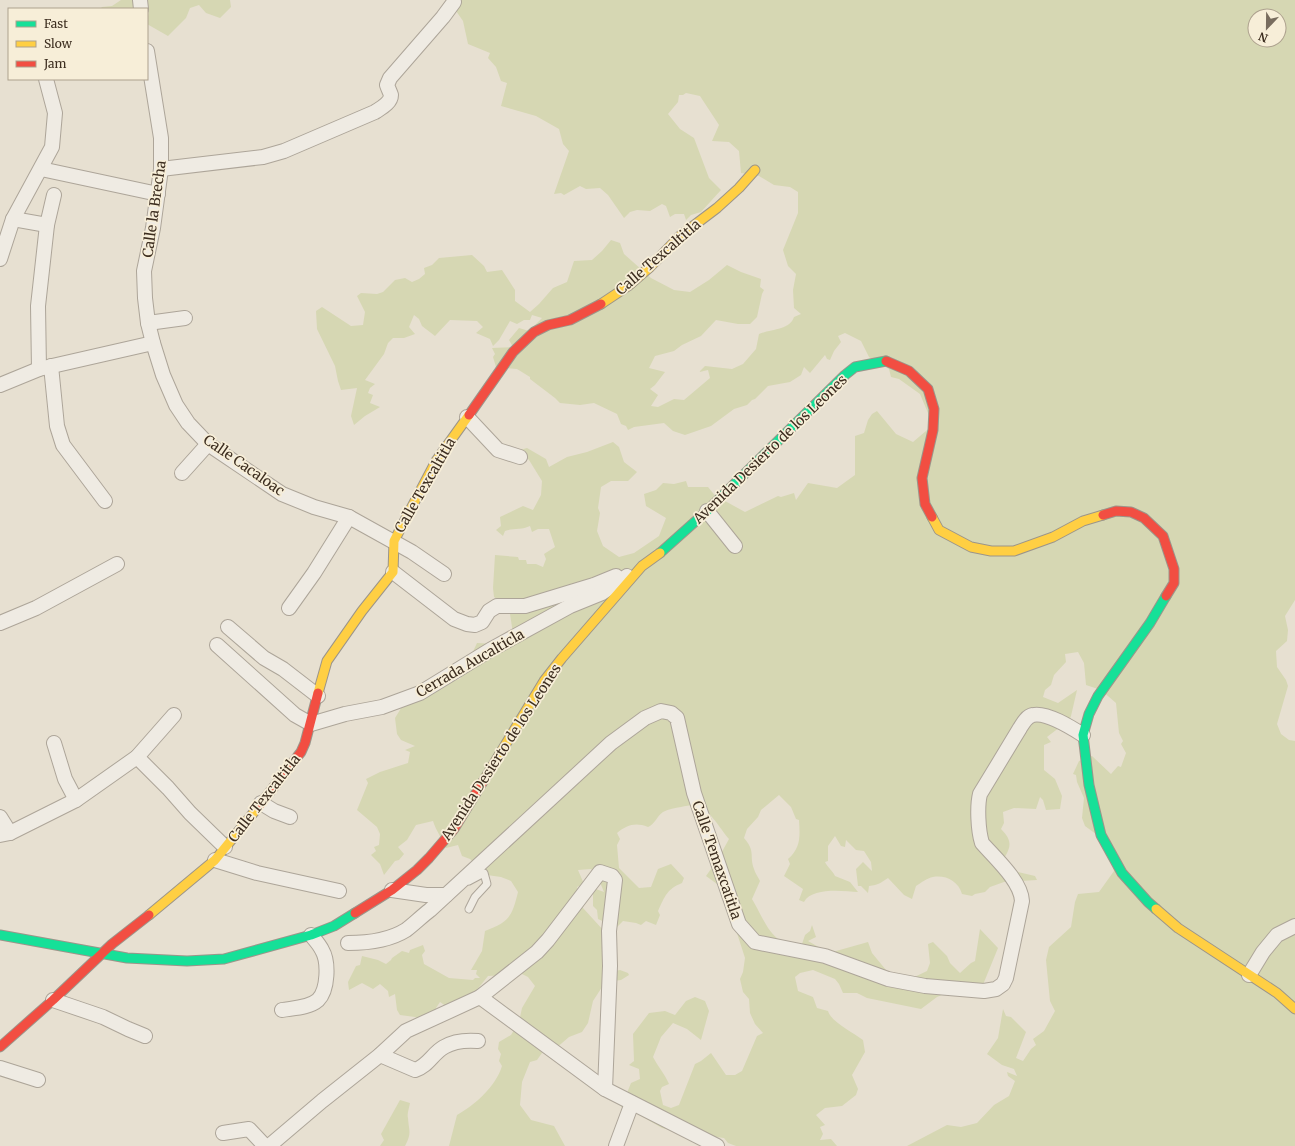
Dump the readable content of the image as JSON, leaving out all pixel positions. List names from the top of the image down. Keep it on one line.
{"streets":{"street":["Calle la Brecha","Calle Texcaltitla","Avenida Desierto de los Leones","Calle Cacaloac","Cerrada Aucalticla","Calle Temaxcatitla"]},"crossings":[["Calle la Brecha","Calle Cacaloac"],["Calle Texcaltitla","Avenida Desierto de los Leones"],["Calle Texcaltitla","Calle Cacaloac"],["Calle Texcaltitla","Cerrada Aucalticla"],["Avenida Desierto de los Leones","Cerrada Aucalticla"],["Avenida Desierto de los Leones","Calle Temaxcatitla"]],"legend":["Fast","Slow","Jam"],"north":"bottom"}
